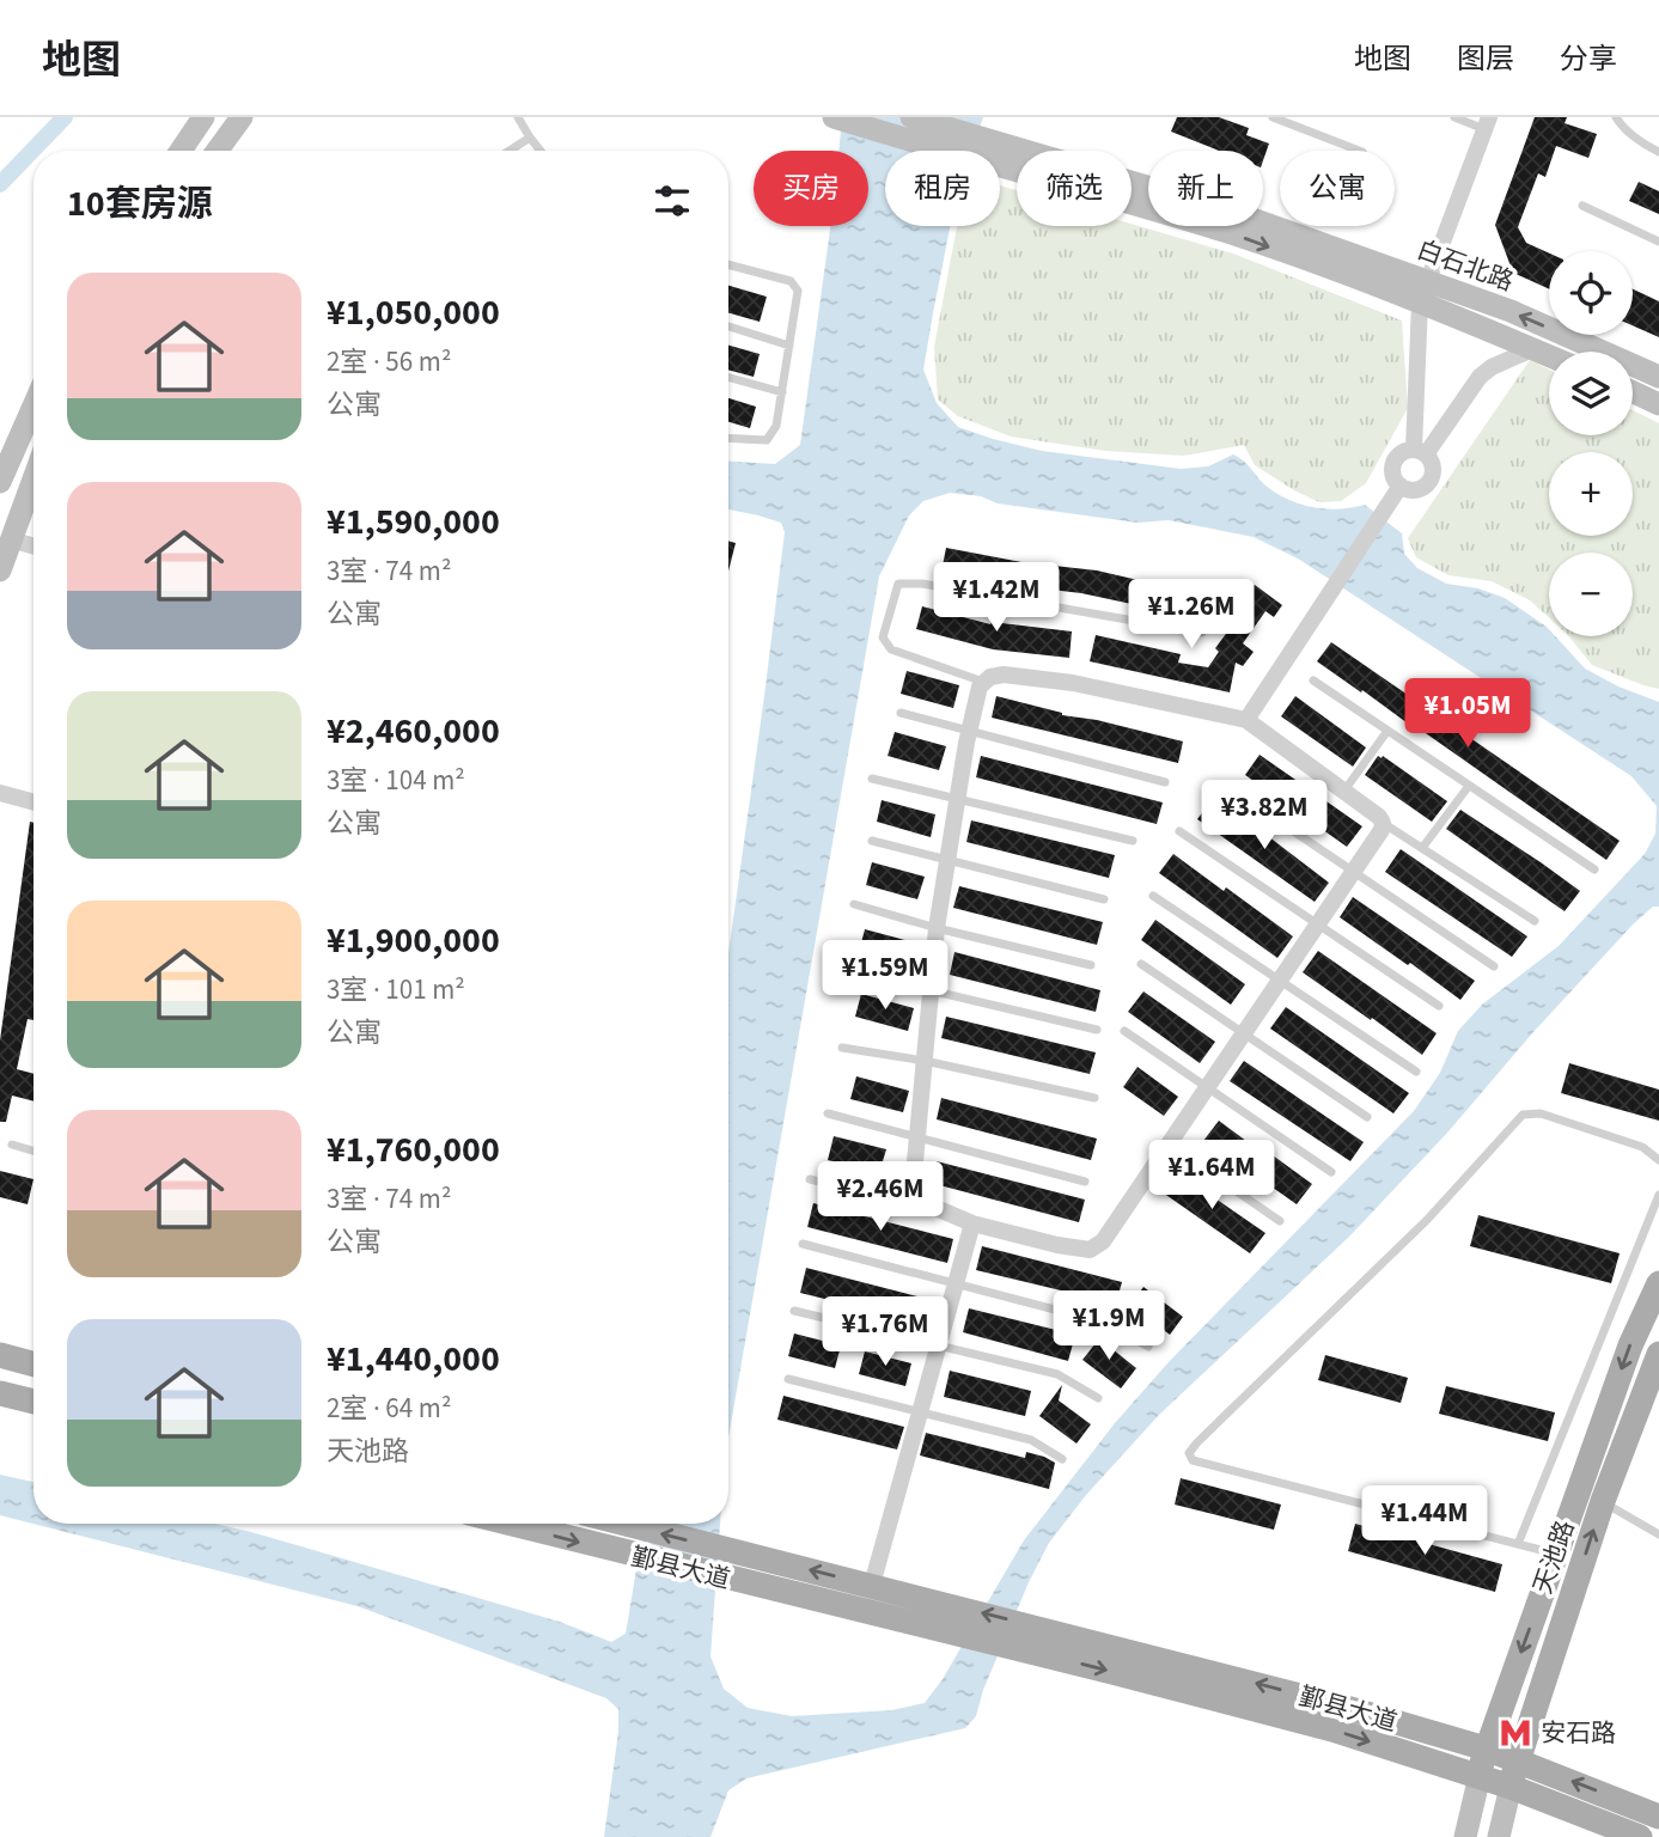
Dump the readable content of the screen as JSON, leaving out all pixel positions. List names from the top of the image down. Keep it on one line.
{"streets":{"main road":["白石北路","天池路","鄞县大道"]},"crossings":[["天池路","鄞县大道"]],"places":{"metro station":["安石路"]},"page":{"header":"地图","nav":["地图","图层","分享"],"chip":["买房","租房","筛选","新上","公寓"],"heading":"10套房源","map_buttons":["+","−"],"list":[{"name":"¥1,050,000","note":"2室 · 56 m² · 公寓"},{"name":"¥1,590,000","note":"3室 · 74 m² · 公寓"},{"name":"¥2,460,000","note":"3室 · 104 m² · 公寓"},{"name":"¥1,900,000","note":"3室 · 101 m² · 公寓"},{"name":"¥1,760,000","note":"3室 · 74 m² · 公寓"},{"name":"¥1,440,000","note":"2室 · 64 m² · 天池路"}],"price":["¥1.42M","¥1.26M","¥1.05M","¥3.82M","¥1.59M","¥1.64M","¥2.46M","¥1.9M","¥1.76M","¥1.44M"]}}
